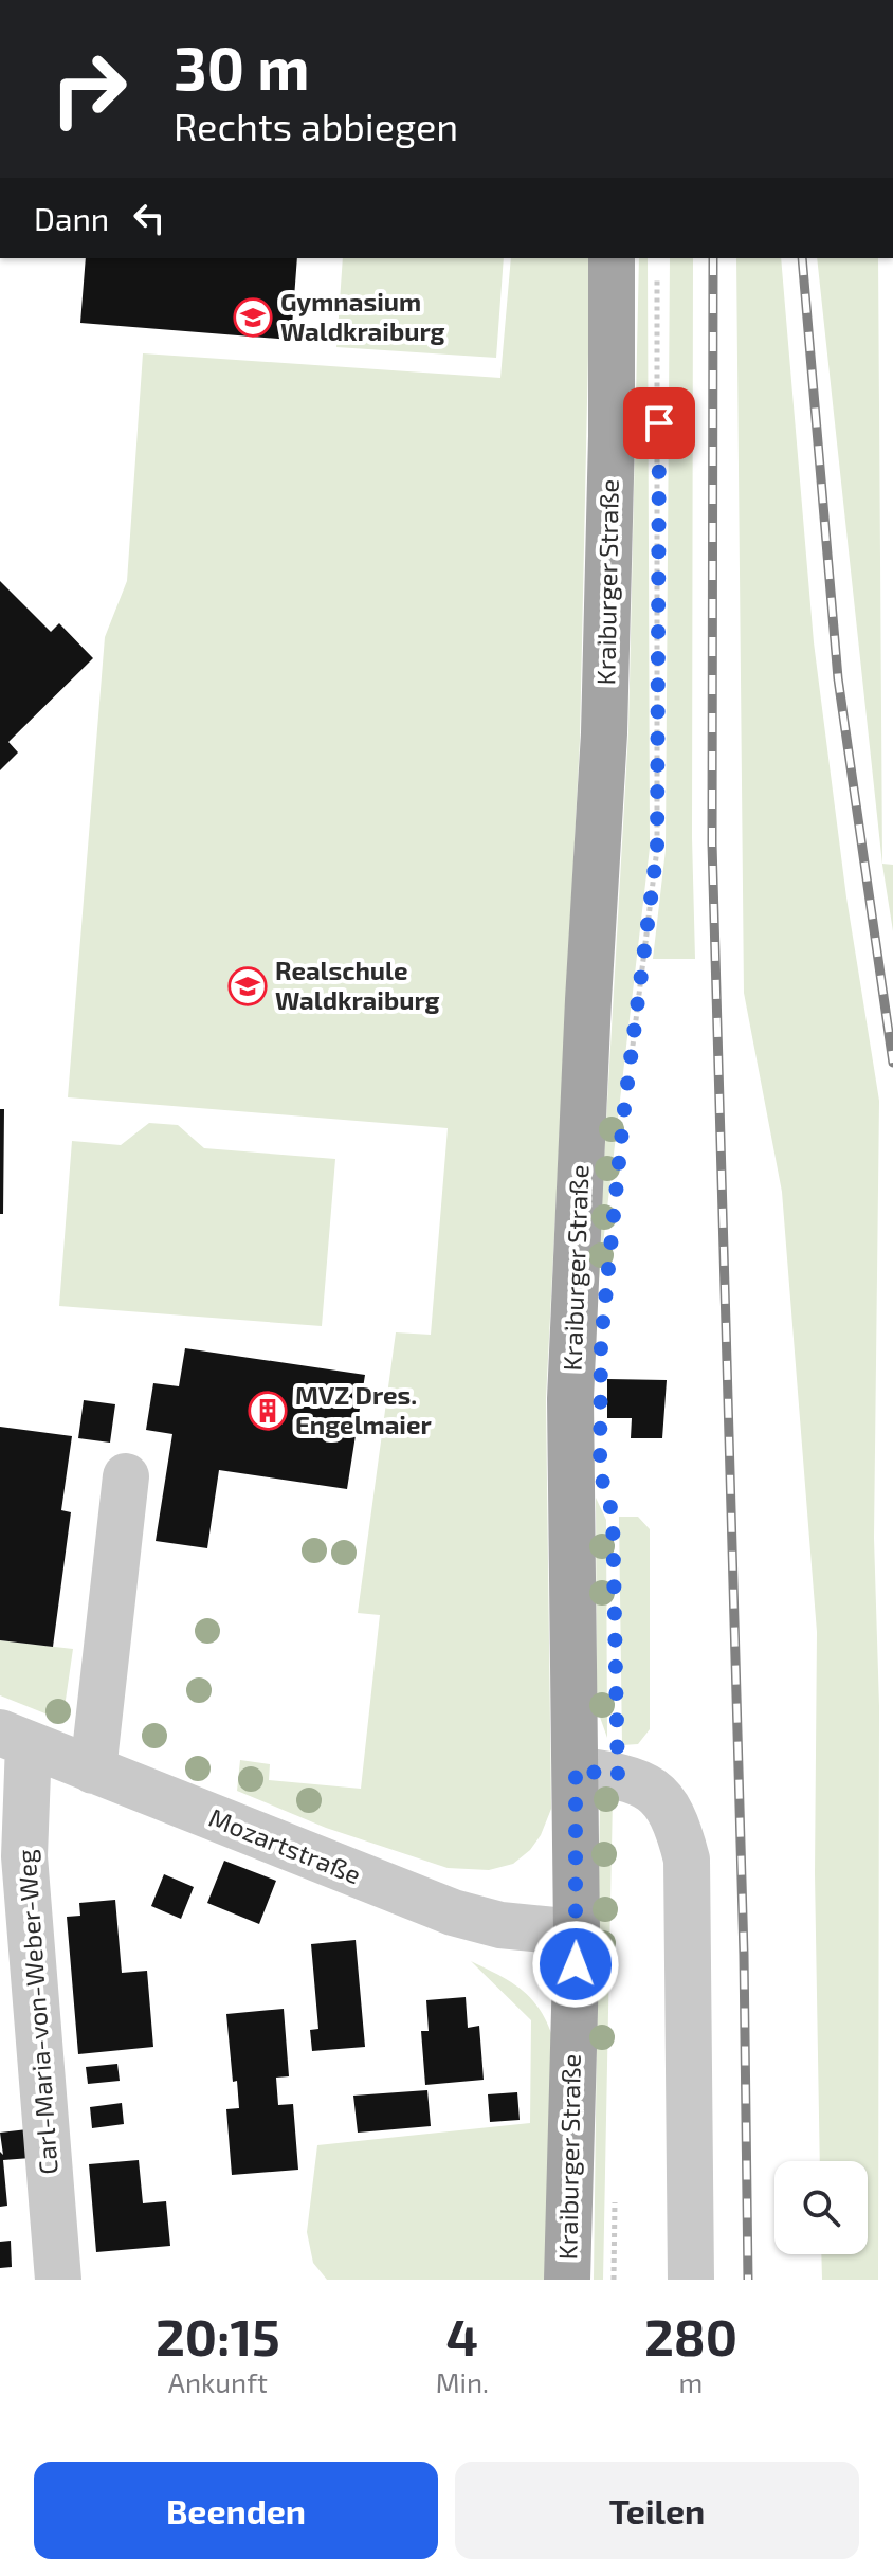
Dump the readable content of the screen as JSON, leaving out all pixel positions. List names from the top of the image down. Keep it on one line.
{"streets":{"main road":["Kraiburger Straße"],"street":["Mozartstraße","Carl-Maria-von-Weber-Weg"]},"crossings":[["Kraiburger Straße","Mozartstraße"],["Mozartstraße","Carl-Maria-von-Weber-Weg"]],"places":{"school or university":["Gymnasium Waldkraiburg","Realschule Waldkraiburg"],"building":["MVZ Dres. Engelmaier"]},"page":{"turn":["30 m","Rechts abbiegen"],"then":"Dann","eta":["20:15","Ankunft","4","Min.","280","m"],"buttons":["Beenden","Teilen"]}}
